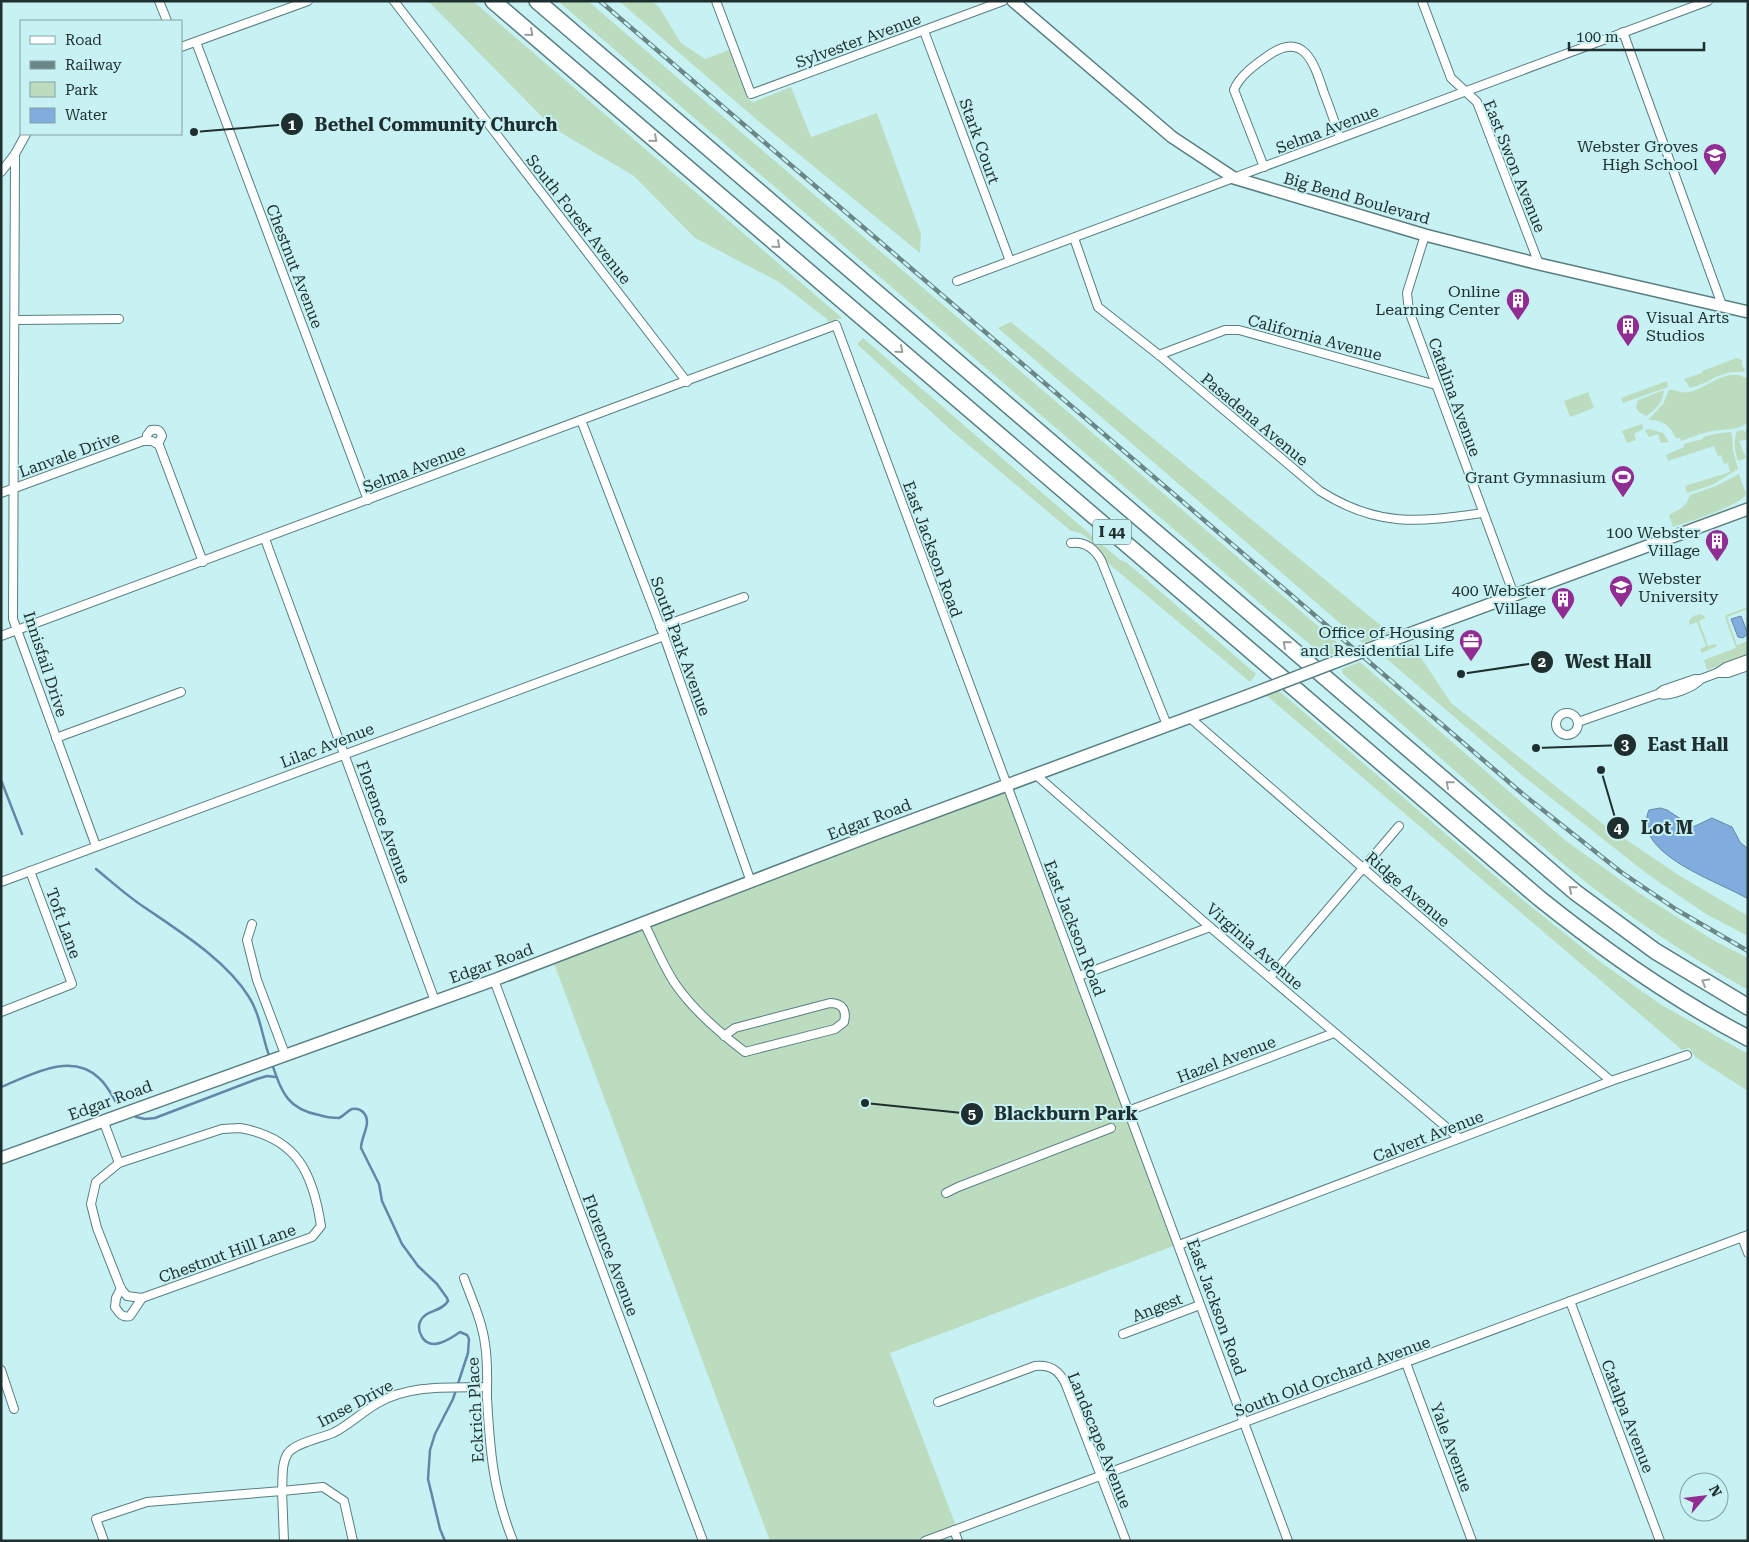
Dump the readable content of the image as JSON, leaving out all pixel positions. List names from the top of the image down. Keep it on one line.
{"streets":{"highway":["I 44"],"street":["Sylvester Avenue","Selma Avenue","Stark Court","East Swon Avenue","Big Bend Boulevard","South Forest Avenue","Chestnut Avenue","California Avenue","Catalina Avenue","Pasadena Avenue","Lanvale Drive","East Jackson Road","South Park Avenue","Innisfail Drive","Lilac Avenue","Edgar Road","Florence Avenue","Ridge Avenue","Toft Lane","Virginia Avenue","Hazel Avenue","Calvert Avenue","Chestnut Hill Lane","Angest","South Old Orchard Avenue","Imse Drive","Eckrich Place","Catalpa Avenue","Landscape Avenue","Yale Avenue"]},"crossings":[["Sylvester Avenue","Stark Court"],["Selma Avenue","Stark Court"],["Selma Avenue","East Swon Avenue"],["Selma Avenue","Big Bend Boulevard"],["Selma Avenue","South Forest Avenue"],["Selma Avenue","Chestnut Avenue"],["Selma Avenue","Pasadena Avenue"],["Selma Avenue","Lanvale Drive"],["Selma Avenue","East Jackson Road"],["Selma Avenue","South Park Avenue"],["Selma Avenue","Innisfail Drive"],["Selma Avenue","Florence Avenue"],["East Swon Avenue","Big Bend Boulevard"],["Big Bend Boulevard","Catalina Avenue"],["California Avenue","Catalina Avenue"],["California Avenue","Pasadena Avenue"],["Catalina Avenue","Pasadena Avenue"],["Catalina Avenue","Edgar Road"],["Lanvale Drive","Innisfail Drive"],["East Jackson Road","Edgar Road"],["East Jackson Road","Hazel Avenue"],["East Jackson Road","Calvert Avenue"],["East Jackson Road","Angest"],["East Jackson Road","South Old Orchard Avenue"],["South Park Avenue","Lilac Avenue"],["South Park Avenue","Edgar Road"],["Innisfail Drive","Lilac Avenue"],["Lilac Avenue","Florence Avenue"],["Lilac Avenue","Toft Lane"],["Edgar Road","Florence Avenue"],["Edgar Road","Ridge Avenue"],["Edgar Road","Virginia Avenue"],["Ridge Avenue","Calvert Avenue"],["Virginia Avenue","Hazel Avenue"],["Virginia Avenue","Calvert Avenue"],["South Old Orchard Avenue","Catalpa Avenue"],["South Old Orchard Avenue","Landscape Avenue"],["South Old Orchard Avenue","Yale Avenue"],["Imse Drive","Eckrich Place"]],"places":{"other":["Bethel Community Church","West Hall","East Hall","Lot M","Blackburn Park"],"school or university":["Webster Groves High School","Webster University"],"building":["Online Learning Center","Visual Arts Studios","100 Webster Village","400 Webster Village"],"sports":["Grant Gymnasium"],"office":["Office of Housing and Residential Life"]},"legend":["Road","Railway","Park","Water"],"scale_bar":"100 m","north":"top right"}
